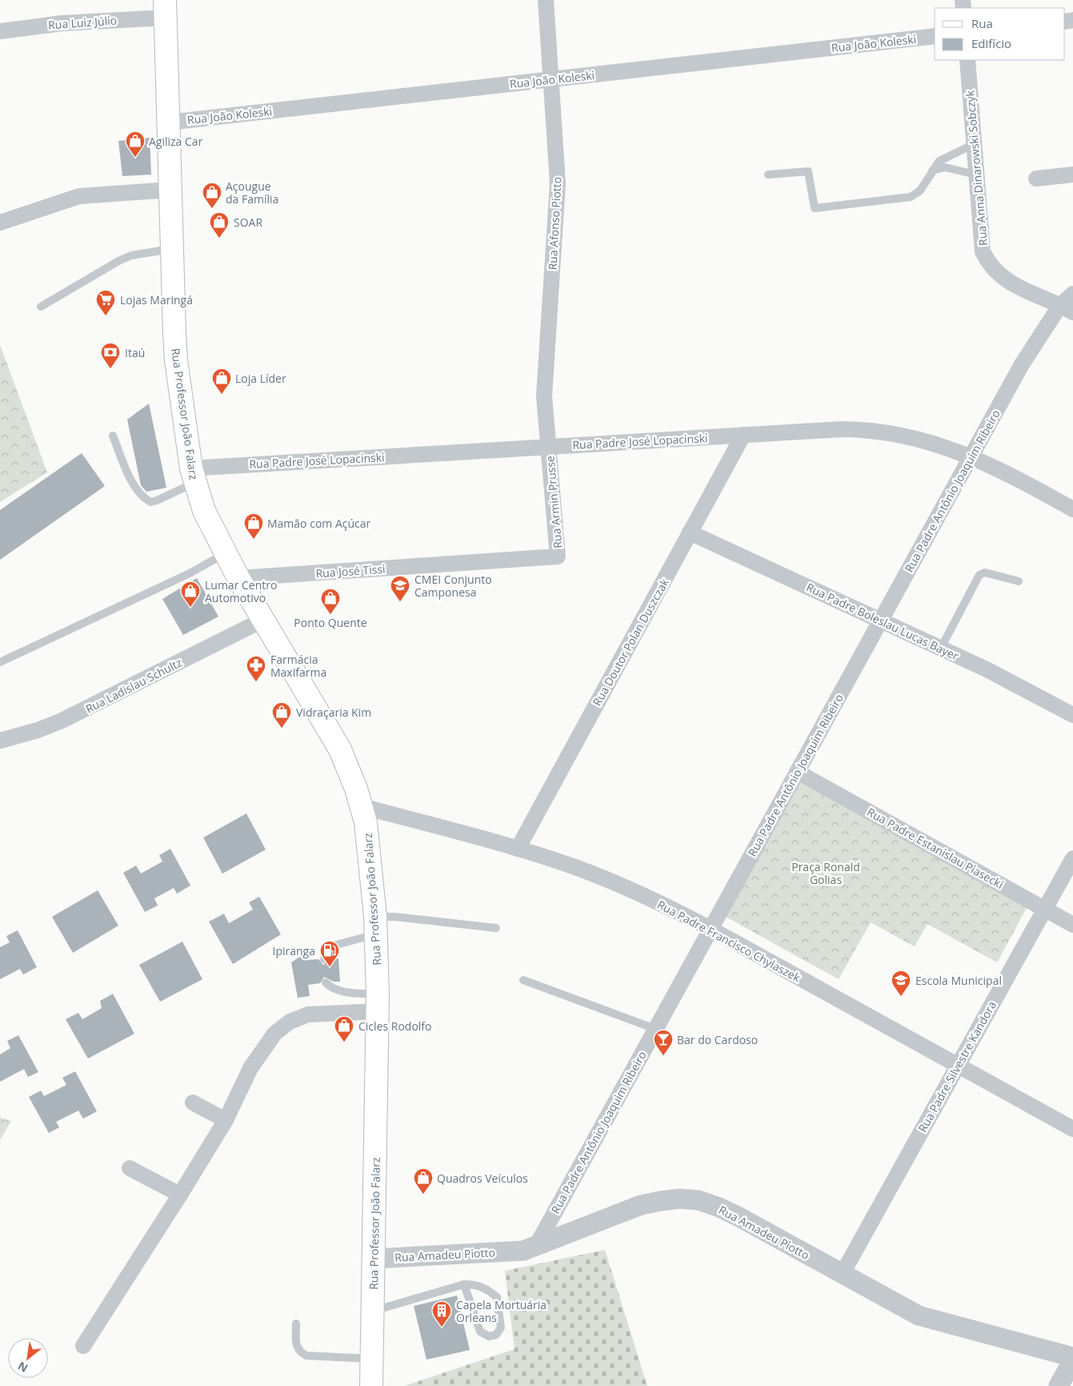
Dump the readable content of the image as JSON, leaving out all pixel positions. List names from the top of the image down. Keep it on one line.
{"streets":{"main road":["Rua Professor João Falarz"],"street":["Rua Luiz Júlio","Rua João Koleski","Rua Anna Dinarowski Sobczyk","Rua Afonso Piotto","Rua Padre José Lopacinski","Rua Padre Antônio Joaquim Ribeiro","Rua Armin Prusse","Rua José Tissi","Rua Padre Boleslau Lucas Bayer","Rua Doutor Polan Duszczak","Rua Ladislau Schultz","Rua Padre Estanislau Piasecki","Rua Padre Francisco Chylaszek","Rua Padre Silvestre Kandora","Rua Amadeu Piotto"]},"crossings":[["Rua Luiz Júlio","Rua Professor João Falarz"],["Rua João Koleski","Rua Afonso Piotto"],["Rua João Koleski","Rua Professor João Falarz"],["Rua Anna Dinarowski Sobczyk","Rua Padre Antônio Joaquim Ribeiro"],["Rua Afonso Piotto","Rua Padre José Lopacinski"],["Rua Afonso Piotto","Rua Armin Prusse"],["Rua Professor João Falarz","Rua Padre José Lopacinski"],["Rua Professor João Falarz","Rua José Tissi"],["Rua Professor João Falarz","Rua Ladislau Schultz"],["Rua Professor João Falarz","Rua Padre Francisco Chylaszek"],["Rua Professor João Falarz","Rua Amadeu Piotto"],["Rua Padre José Lopacinski","Rua Padre Antônio Joaquim Ribeiro"],["Rua Padre José Lopacinski","Rua Armin Prusse"],["Rua Padre José Lopacinski","Rua Doutor Polan Duszczak"],["Rua Padre Antônio Joaquim Ribeiro","Rua Padre Boleslau Lucas Bayer"],["Rua Padre Antônio Joaquim Ribeiro","Rua Padre Estanislau Piasecki"],["Rua Padre Antônio Joaquim Ribeiro","Rua Padre Francisco Chylaszek"],["Rua Padre Antônio Joaquim Ribeiro","Rua Amadeu Piotto"],["Rua Armin Prusse","Rua José Tissi"],["Rua Padre Boleslau Lucas Bayer","Rua Doutor Polan Duszczak"],["Rua Doutor Polan Duszczak","Rua Padre Francisco Chylaszek"],["Rua Padre Estanislau Piasecki","Rua Padre Silvestre Kandora"],["Rua Padre Francisco Chylaszek","Rua Padre Silvestre Kandora"],["Rua Padre Silvestre Kandora","Rua Amadeu Piotto"]],"parks":["Praça Ronald Golias"],"places":{"shop":["Agiliza Car","Açougue da Família","SOAR","Loja Líder","Mamão com Açúcar","Lumar Centro Automotivo","Ponto Quente","Vidraçaria Kim","Cicles Rodolfo","Quadros Veículos"],"supermarket":["Lojas Maringá"],"bank":["Itaú"],"school or university":["CMEI Conjunto Camponesa","Escola Municipal"],"pharmacy":["Farmácia Maxifarma"],"fuel station":["Ipiranga"],"bar":["Bar do Cardoso"],"building":["Capela Mortuária Orleans"]},"legend":["Rua","Edifício"],"north":"bottom left"}
